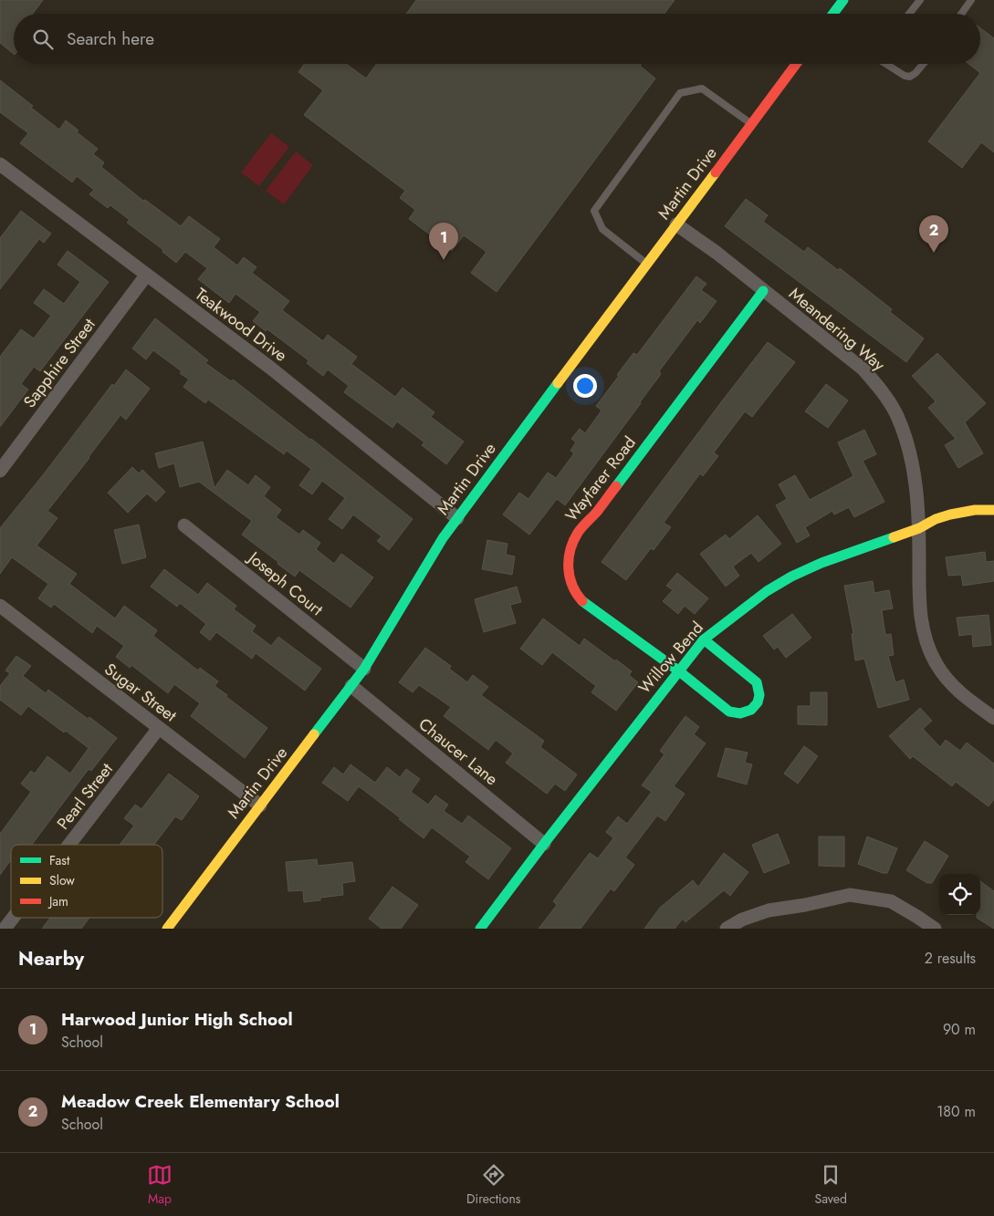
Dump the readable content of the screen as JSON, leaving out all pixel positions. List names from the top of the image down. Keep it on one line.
{"streets":{"street":["Martin Drive","Teakwood Drive","Meandering Way","Sapphire Street","Wayfarer Road","Joseph Court","Willow Bend","Sugar Street","Chaucer Lane","Pearl Street"]},"crossings":[["Martin Drive","Teakwood Drive"],["Martin Drive","Meandering Way"],["Martin Drive","Joseph Court"],["Martin Drive","Sugar Street"],["Martin Drive","Chaucer Lane"],["Teakwood Drive","Sapphire Street"],["Meandering Way","Wayfarer Road"],["Meandering Way","Willow Bend"],["Wayfarer Road","Willow Bend"],["Willow Bend","Chaucer Lane"],["Sugar Street","Pearl Street"]],"legend":["Fast","Slow","Jam"],"page":{"search":"Search here","pins":["2","1"],"heading":["Nearby","2 results"],"list":[{"mark":"1","name":"Harwood Junior High School","note":"School","value":"90 m"},{"mark":"2","name":"Meadow Creek Elementary School","note":"School","value":"180 m"}],"nav":["Map","Directions","Saved"]}}
